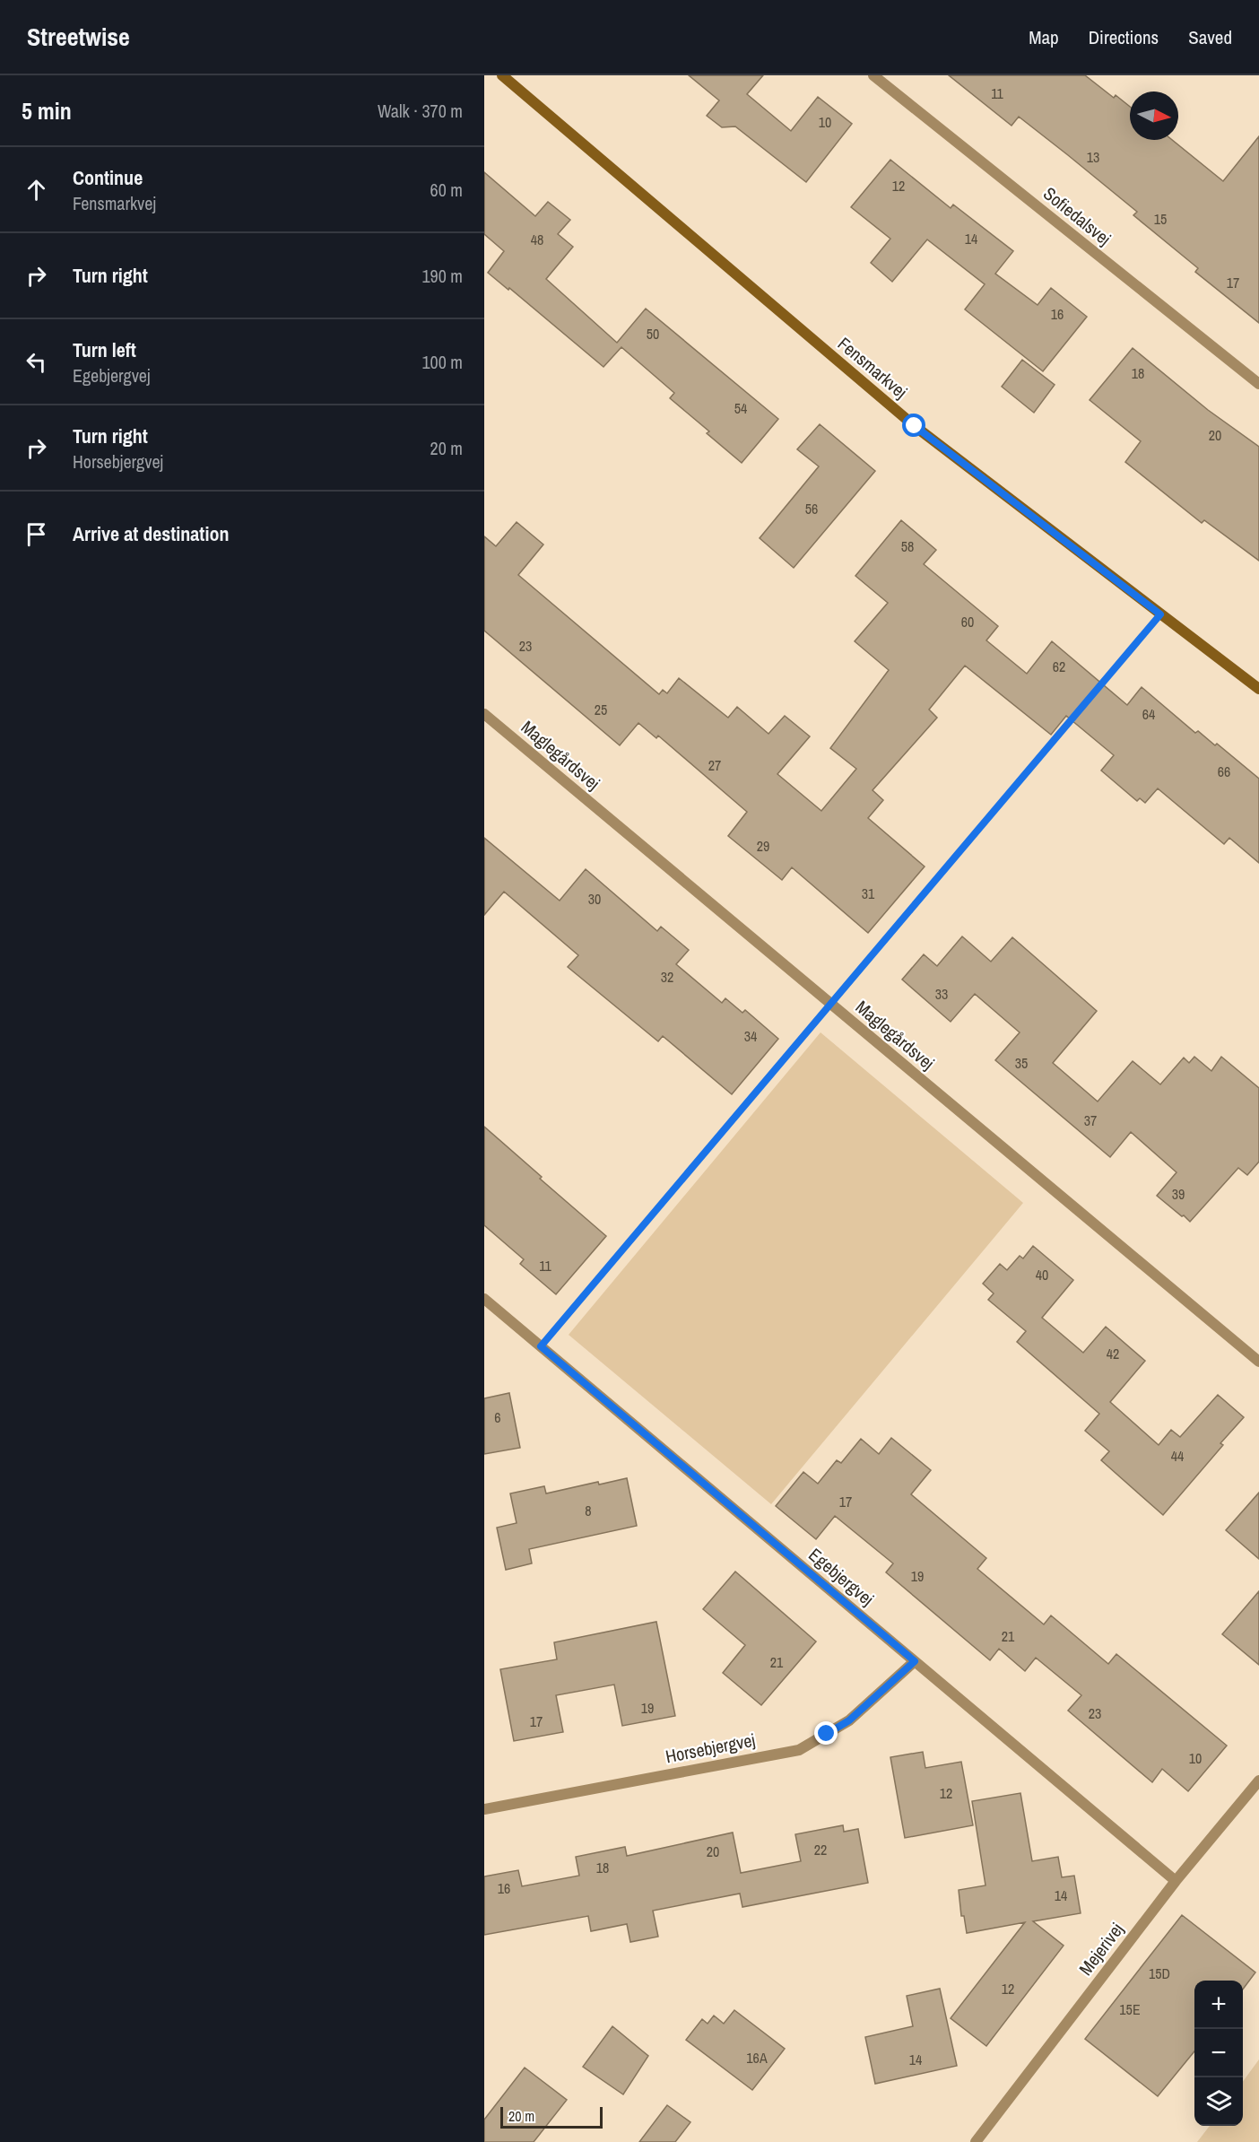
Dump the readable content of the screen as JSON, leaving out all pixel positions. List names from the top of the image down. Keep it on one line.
{"streets":{"street":["Sofiedalsvej","Fensmarkvej","Maglegårdsvej","Egebjergvej","Horsebjergvej","Mejerivej"]},"crossings":[["Egebjergvej","Horsebjergvej"],["Egebjergvej","Mejerivej"]],"house_numbers":["11","10","13","12","15","14","48","17","16","50","18","54","20","56","58","60","23","62","25","64","27","66","29","31","30","32","33","34","35","37","39","11","40","42","6","44","17","8","19","21","21","19","23","17","10","12","22","20","18","16","14","15D","12","15E","16A","14"],"scale_bar":"20 m","north":"right","page":{"header":"Streetwise","nav":["Map","Directions","Saved"],"heading":["5 min","Walk · 370 m"],"list":[["Continue","Fensmarkvej","60 m"],["Turn right","190 m"],["Turn left","Egebjergvej","100 m"],["Turn right","Horsebjergvej","20 m"],"Arrive at destination"],"map_buttons":["+","−"],"scale":"20 m"}}
